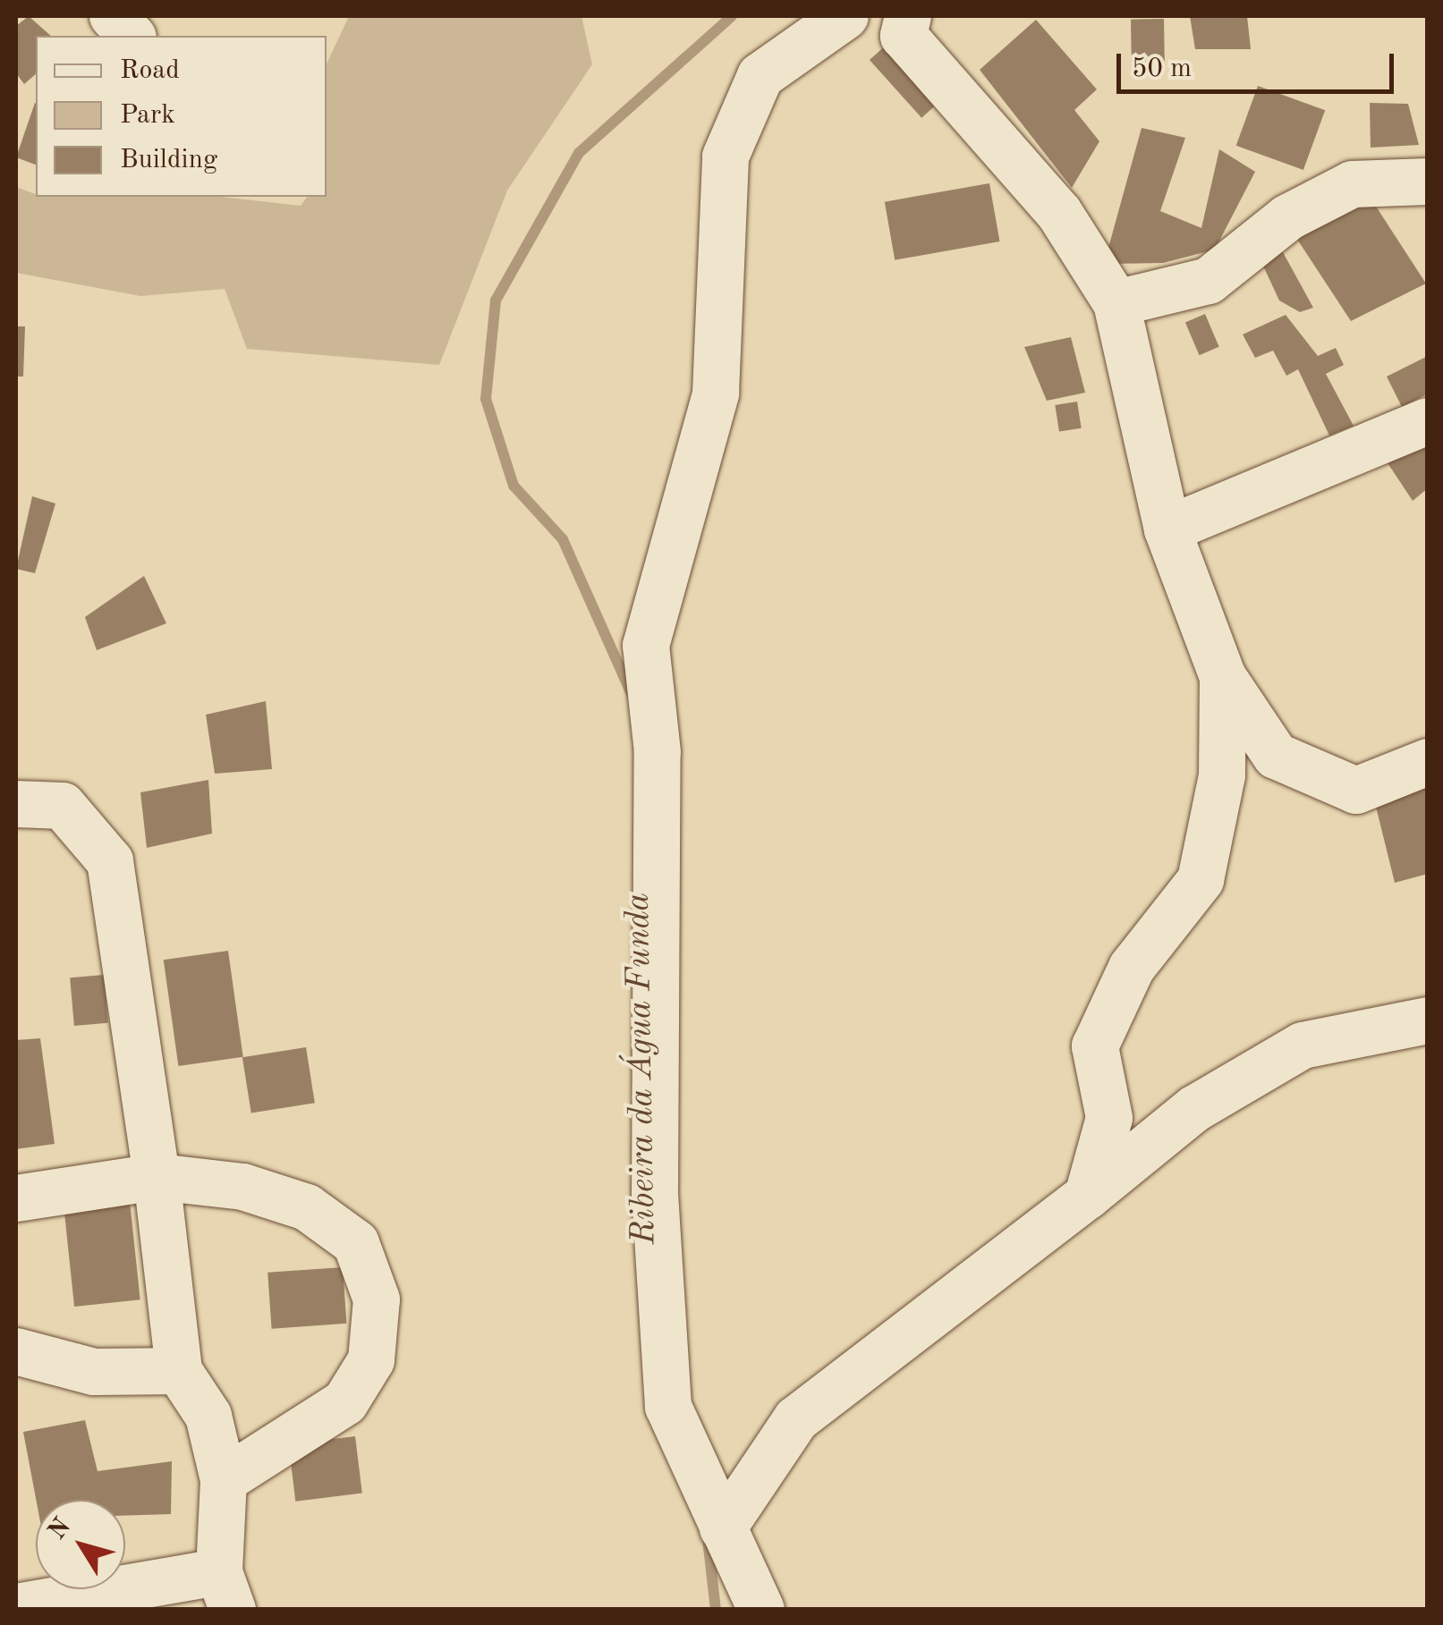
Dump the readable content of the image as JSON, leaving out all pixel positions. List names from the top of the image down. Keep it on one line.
{"water":["Ribeira da Água Funda"],"legend":["Road","Park","Building"],"scale_bar":"50 m","north":"top left"}
